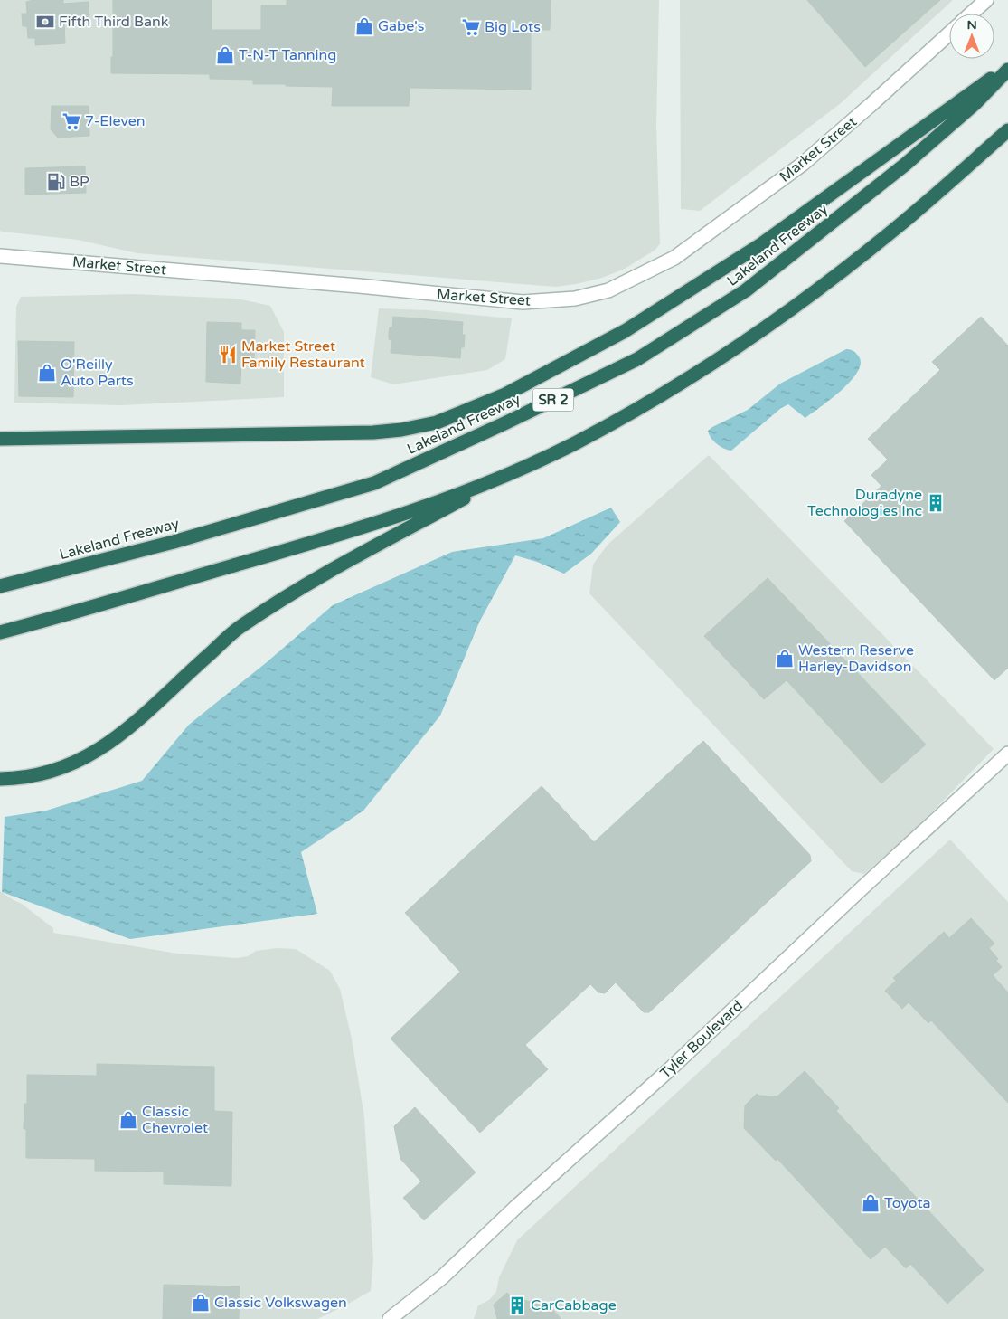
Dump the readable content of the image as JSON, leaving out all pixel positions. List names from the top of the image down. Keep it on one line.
{"streets":{"highway":["Lakeland Freeway","SR 2"],"street":["Market Street","Tyler Boulevard"]},"places":{"bank":["Fifth Third Bank"],"shop":["Gabe's","T-N-T Tanning","O'Reilly Auto Parts","Western Reserve Harley-Davidson","Classic Chevrolet","Toyota","Classic Volkswagen"],"supermarket":["Big Lots","7-Eleven"],"fuel station":["BP"],"restaurant":["Market Street Family Restaurant"],"building":["Duradyne Technologies Inc","CarCabbage"]},"north":"top"}
